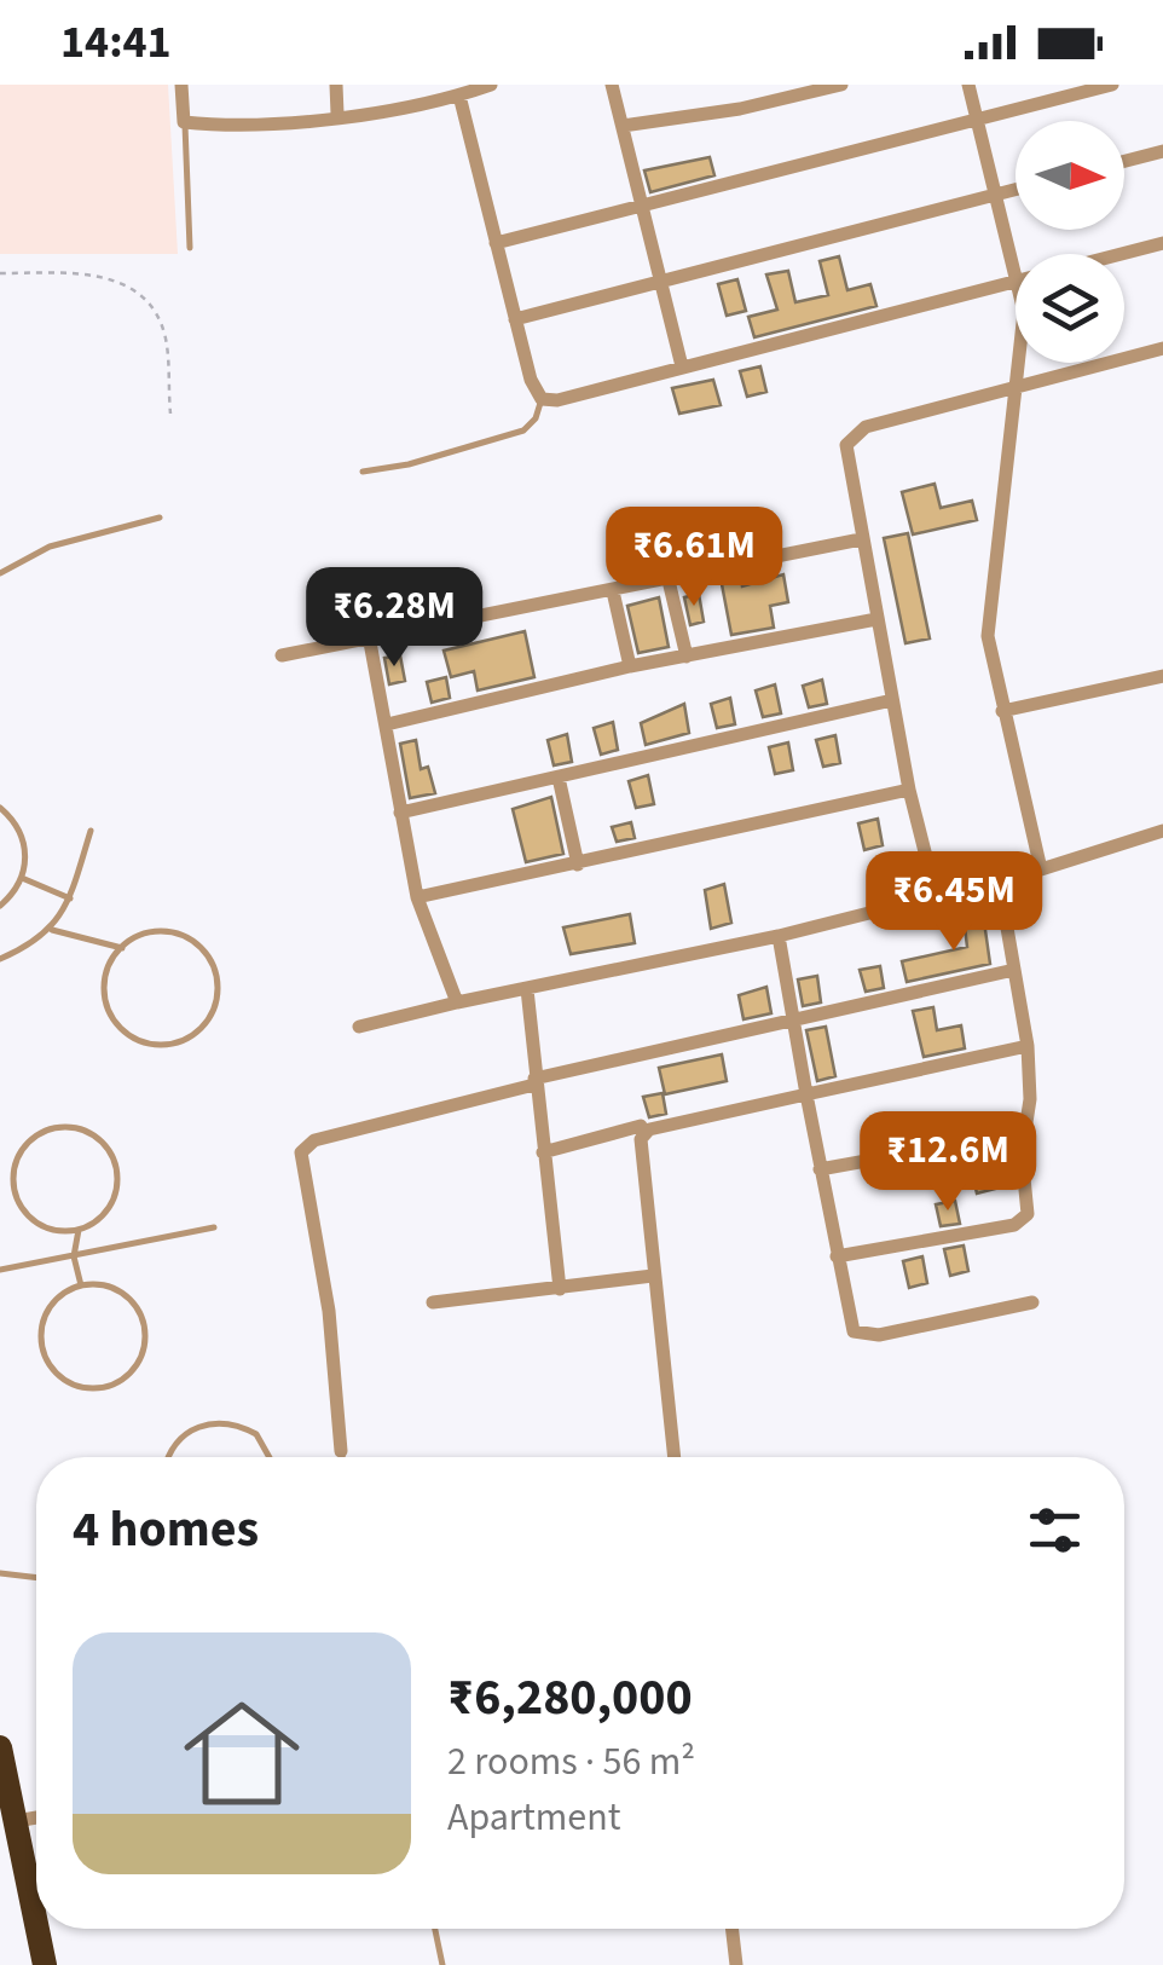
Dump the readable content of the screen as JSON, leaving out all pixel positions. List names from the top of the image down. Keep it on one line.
{"north":"right","page":{"status":"14:41","price":["₹6.61M","₹6.28M","₹6.45M","₹12.6M"],"heading":"4 homes","list":[{"name":"₹6,280,000","note":"2 rooms · 56 m² · Apartment"}]}}
